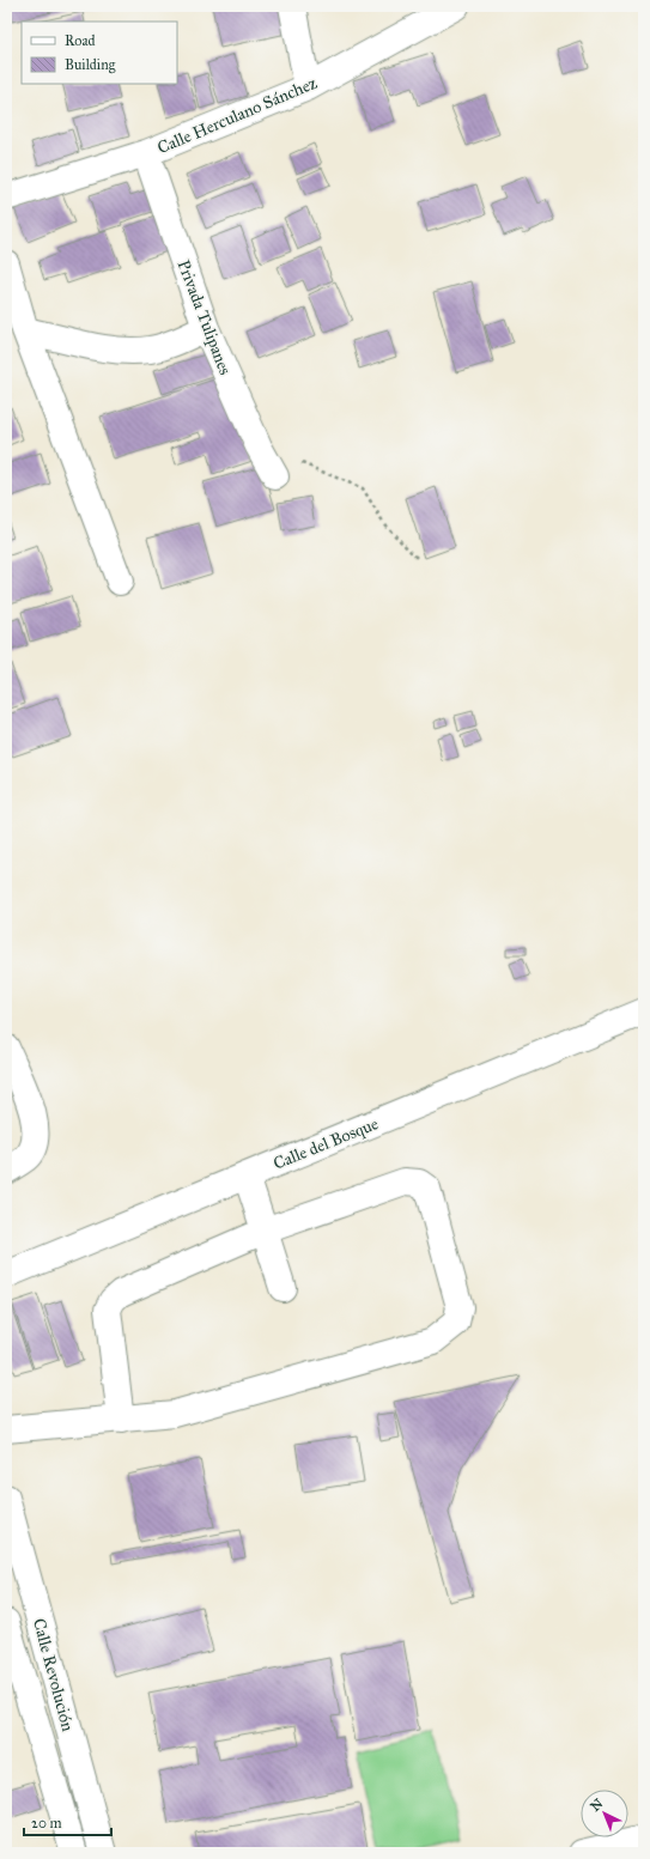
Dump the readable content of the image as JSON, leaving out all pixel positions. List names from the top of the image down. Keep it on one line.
{"streets":{"street":["Calle Herculano Sánchez","Privada Tulipanes","Calle del Bosque","Calle Revolución"]},"crossings":[["Calle Herculano Sánchez","Privada Tulipanes"]],"legend":["Road","Building"],"scale_bar":"20 m","north":"top left"}
